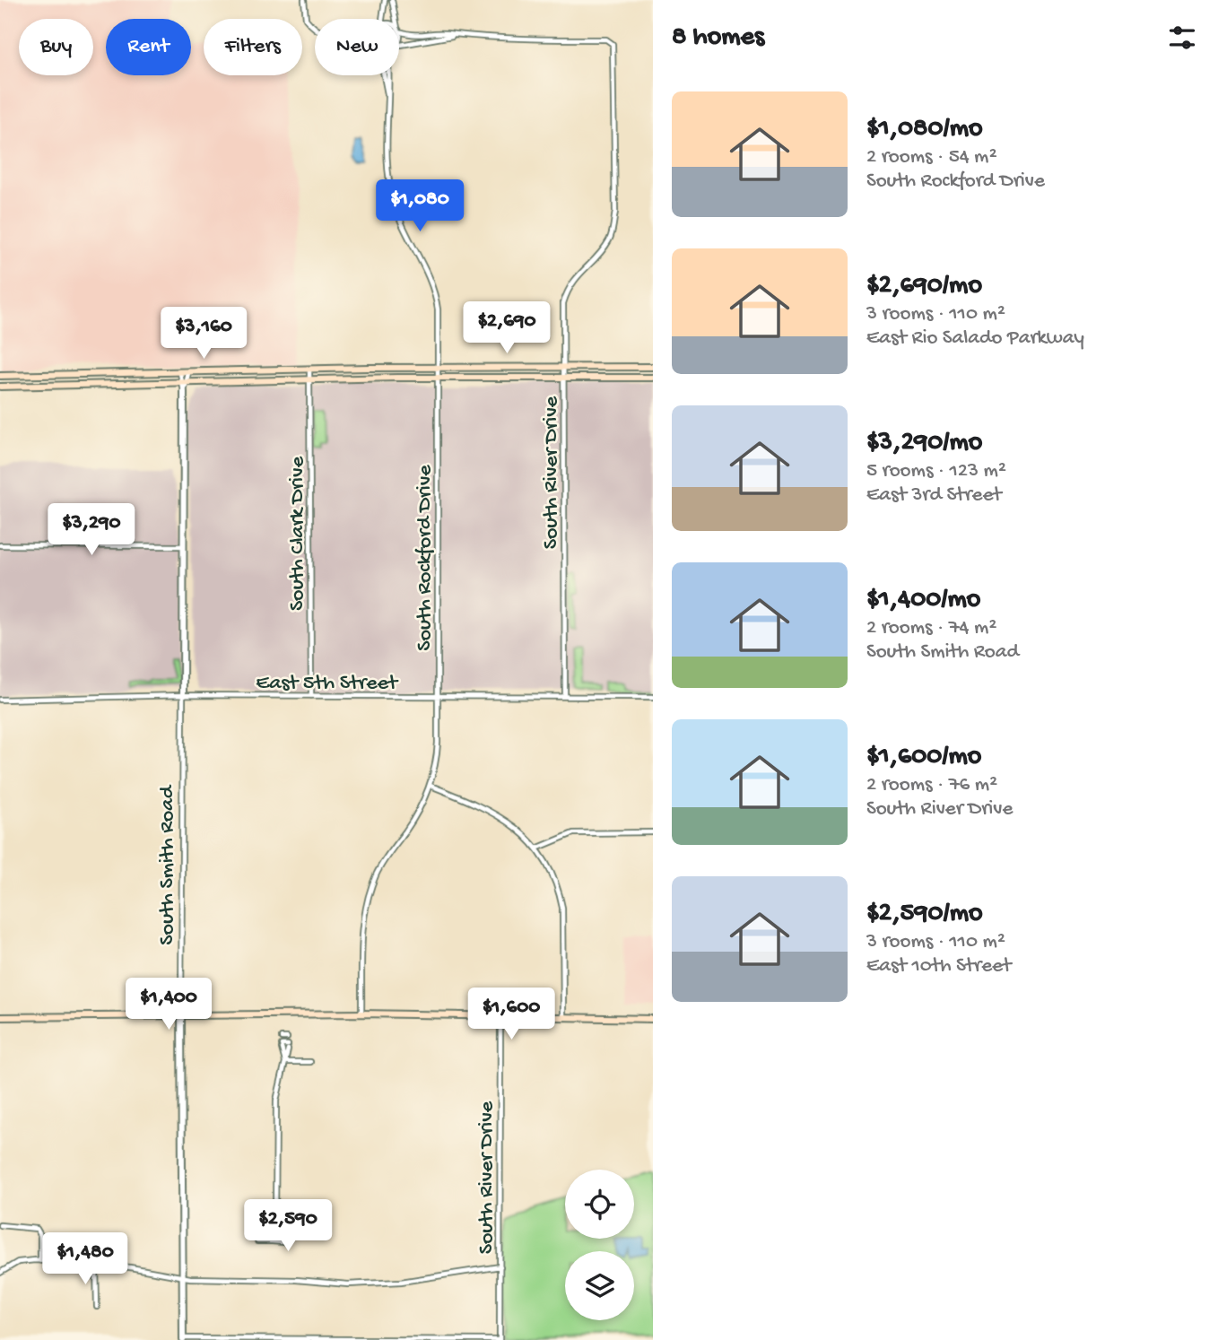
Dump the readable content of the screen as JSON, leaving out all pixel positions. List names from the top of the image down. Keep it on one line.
{"streets":{"street":["South River Drive","South Clark Drive","South Rockford Drive","East 5th Street","South Smith Road"]},"crossings":[["South River Drive","East 5th Street"],["South Clark Drive","East 5th Street"],["South Rockford Drive","East 5th Street"],["East 5th Street","South Smith Road"]],"page":{"heading":"8 homes","chip":["Buy","Rent","Filters","New"],"list":[{"name":"$1,080/mo","note":"2 rooms · 54 m² · South Rockford Drive"},{"name":"$2,690/mo","note":"3 rooms · 110 m² · East Rio Salado Parkway"},{"name":"$3,290/mo","note":"5 rooms · 123 m² · East 3rd Street"},{"name":"$1,400/mo","note":"2 rooms · 74 m² · South Smith Road"},{"name":"$1,600/mo","note":"2 rooms · 76 m² · South River Drive"},{"name":"$2,590/mo","note":"3 rooms · 110 m² · East 10th Street"}],"price":["$1,080","$2,690","$3,160","$3,290","$1,400","$1,600","$2,590","$1,480"]}}
